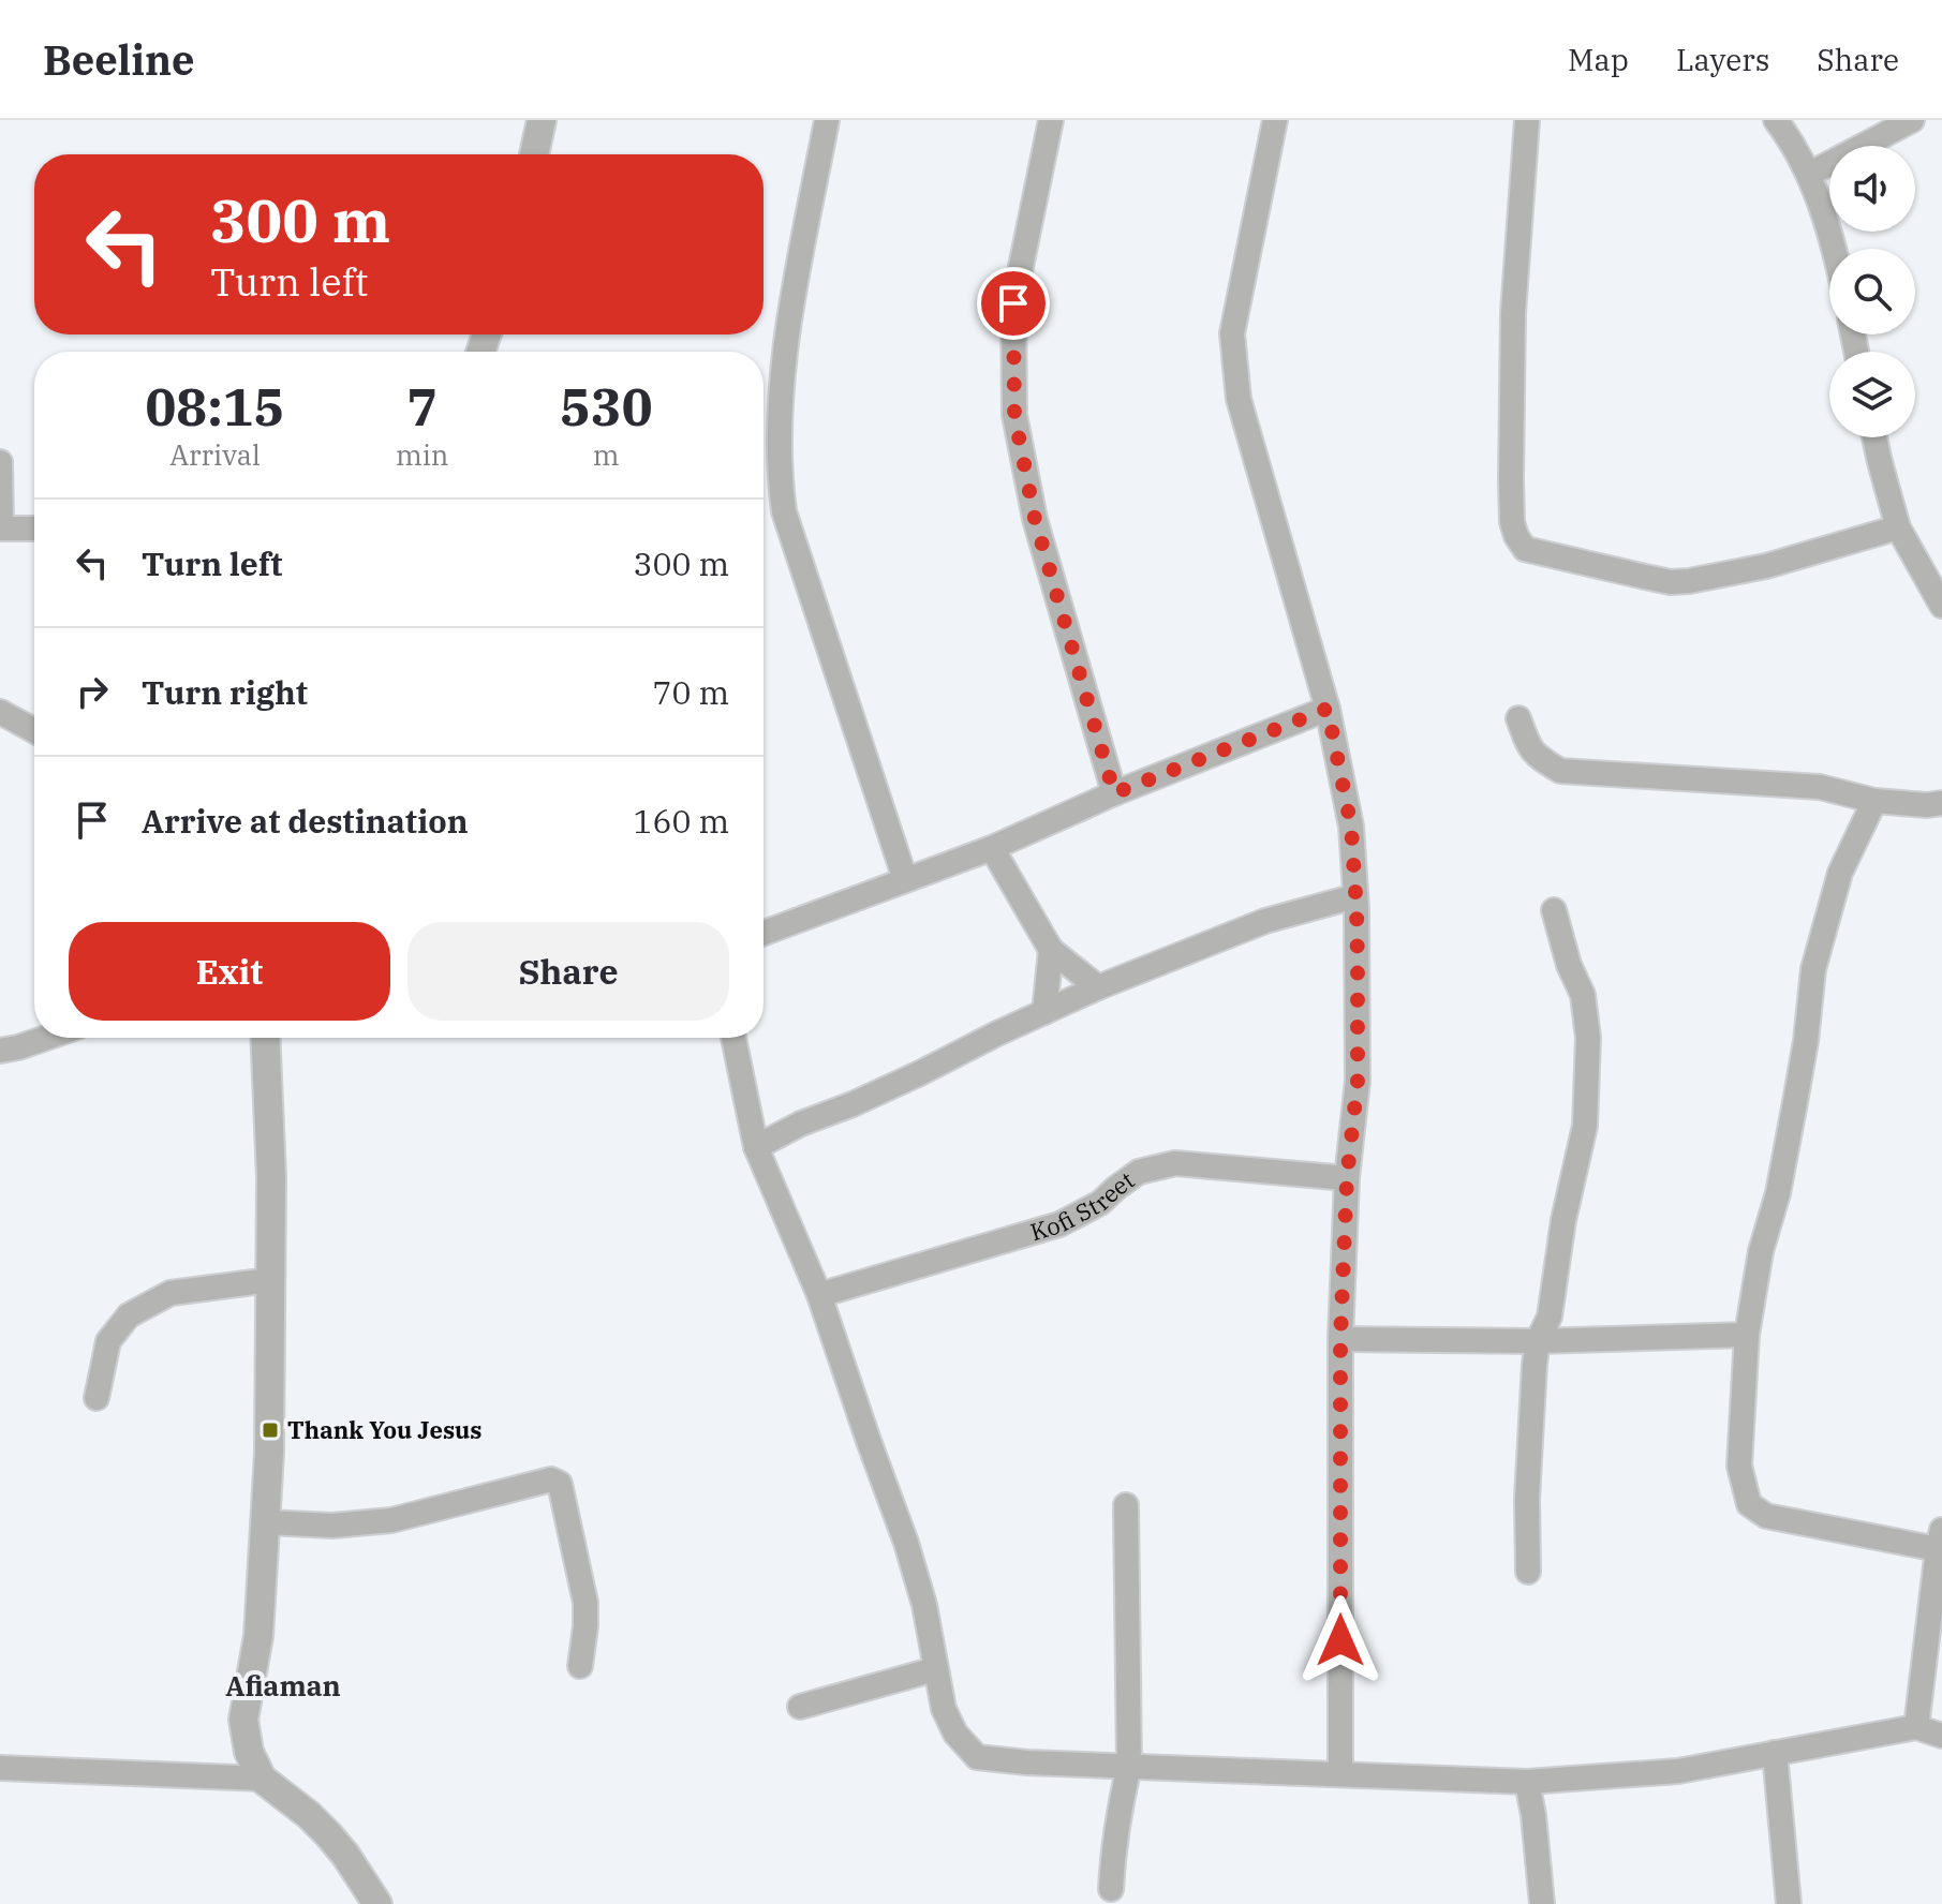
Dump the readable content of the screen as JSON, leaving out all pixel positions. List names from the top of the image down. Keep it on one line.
{"streets":{"street":["Kofi Street"]},"districts":["Afiaman"],"places":{"transit":["Thank You Jesus"]},"page":{"header":"Beeline","nav":["Map","Layers","Share"],"turn":["300 m","Turn left"],"eta":["08:15","Arrival","7","min","530","m"],"list":[{"name":"Turn left","value":"300 m"},{"name":"Turn right","value":"70 m"},{"name":"Arrive at destination","value":"160 m"}],"buttons":["Exit","Share"]}}
